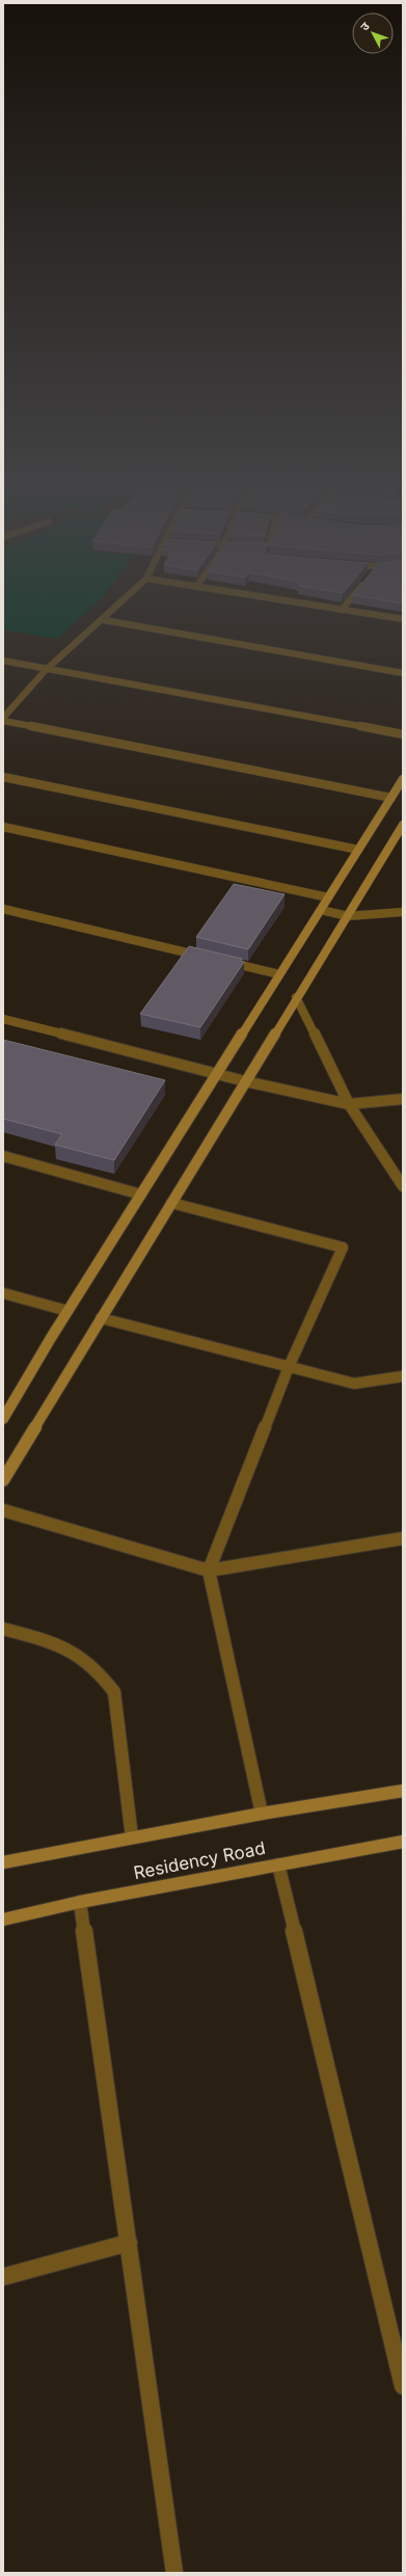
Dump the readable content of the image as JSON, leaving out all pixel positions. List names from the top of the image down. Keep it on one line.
{"streets":{"main road":["Residency Road"]},"north":"top left"}
